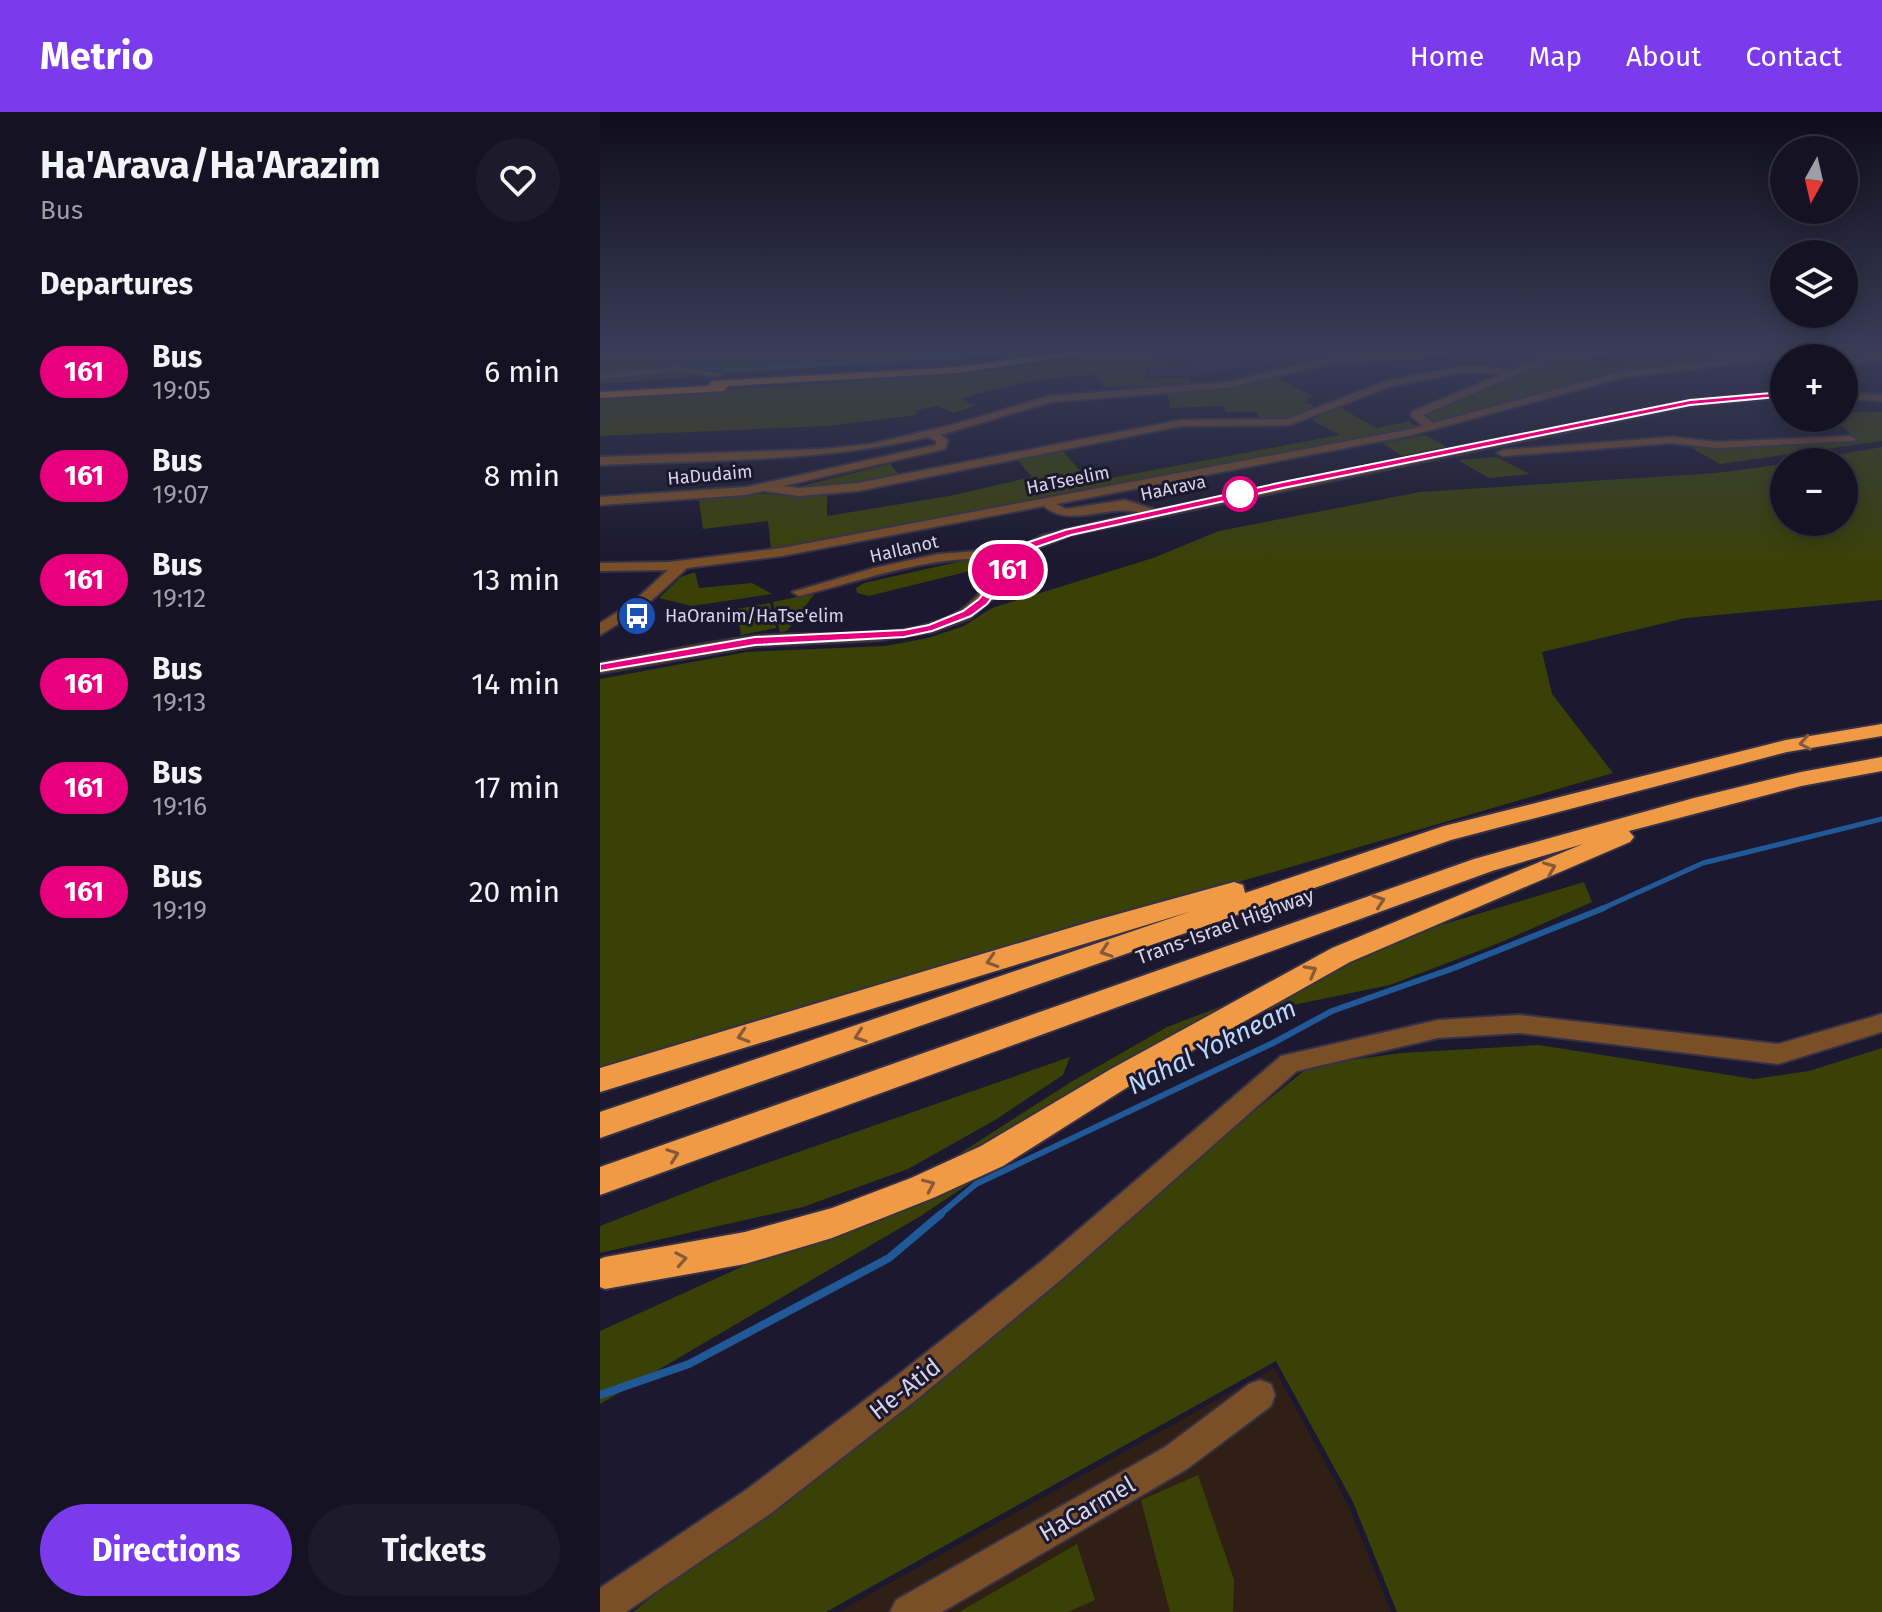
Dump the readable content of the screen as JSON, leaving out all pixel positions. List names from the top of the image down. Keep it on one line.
{"streets":{"highway":["Trans-Israel Highway"],"street":["HaDudaim","HaTseelim","HaArava","HaIlanot","He-Atid","HaCarmel"]},"crossings":[["HaArava","HaIlanot"]],"water":["Nahal Yokneam"],"places":{"bus stop":["HaOranim/HaTse'elim"]},"lines":["bus line 161"],"north":"bottom","page":{"header":"Metrio","nav":["Home","Map","About","Contact"],"heading":[["Ha'Arava/Ha'Arazim","Bus"],"Departures"],"on_map":"161","map_buttons":["+","−"],"list":[{"mark":"161","name":"Bus","note":"19:05","value":"6 min"},{"mark":"161","name":"Bus","note":"19:07","value":"8 min"},{"mark":"161","name":"Bus","note":"19:12","value":"13 min"},{"mark":"161","name":"Bus","note":"19:13","value":"14 min"},{"mark":"161","name":"Bus","note":"19:16","value":"17 min"},{"mark":"161","name":"Bus","note":"19:19","value":"20 min"}],"buttons":["Directions","Tickets"]}}
